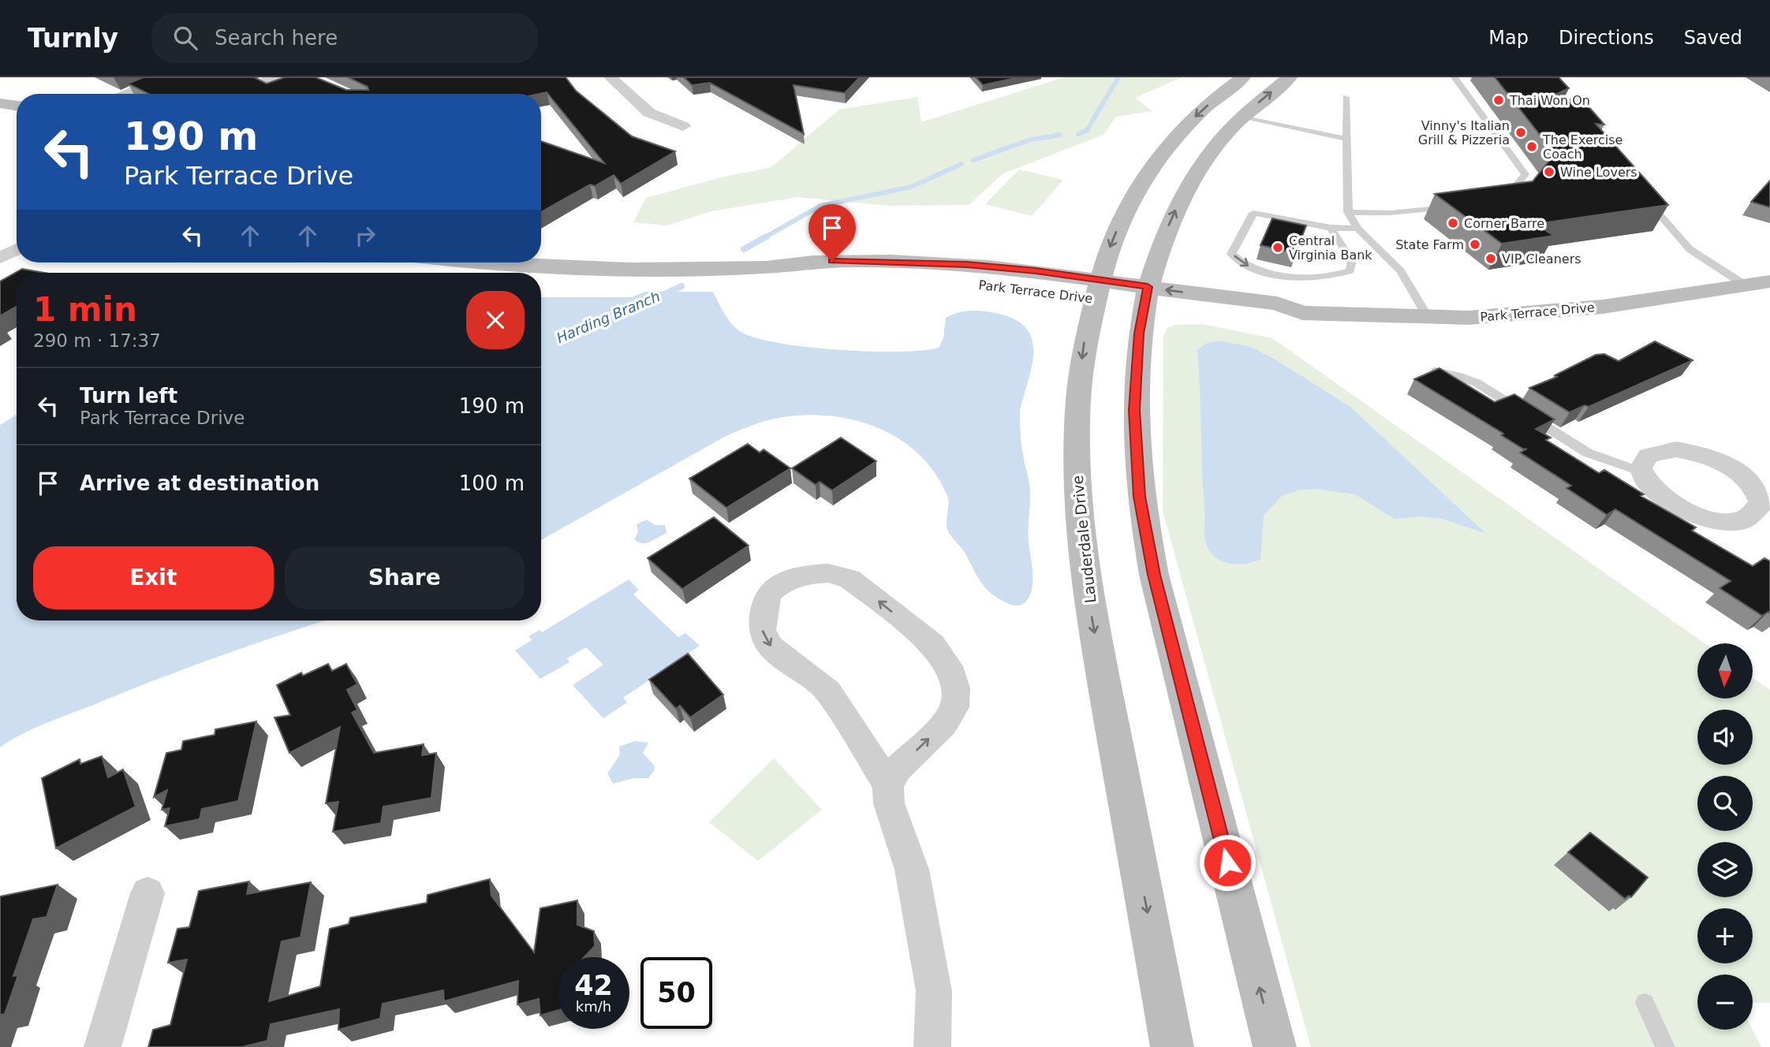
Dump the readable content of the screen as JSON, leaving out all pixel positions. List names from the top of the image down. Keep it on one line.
{"streets":{"main road":["Park Terrace Drive","Lauderdale Drive"]},"crossings":[["Park Terrace Drive","Lauderdale Drive"]],"water":["Harding Branch"],"places":["Thai Won On","Vinny's Italian Grill & Pizzeria","The Exercise Coach","Wine Lovers","Corner Barre","State Farm","Central Virginia Bank","VIP Cleaners"],"north":"bottom","page":{"header":"Turnly","search":"Search here","nav":["Map","Directions","Saved"],"turn":["190 m","Park Terrace Drive"],"heading":["1 min","290 m · 17:37"],"list":[{"name":"Turn left","note":"Park Terrace Drive","value":"190 m"},{"name":"Arrive at destination","value":"100 m"}],"buttons":["Exit","Share"],"map_buttons":["+","−"],"speed":"42 km/h","limit":"50"}}
